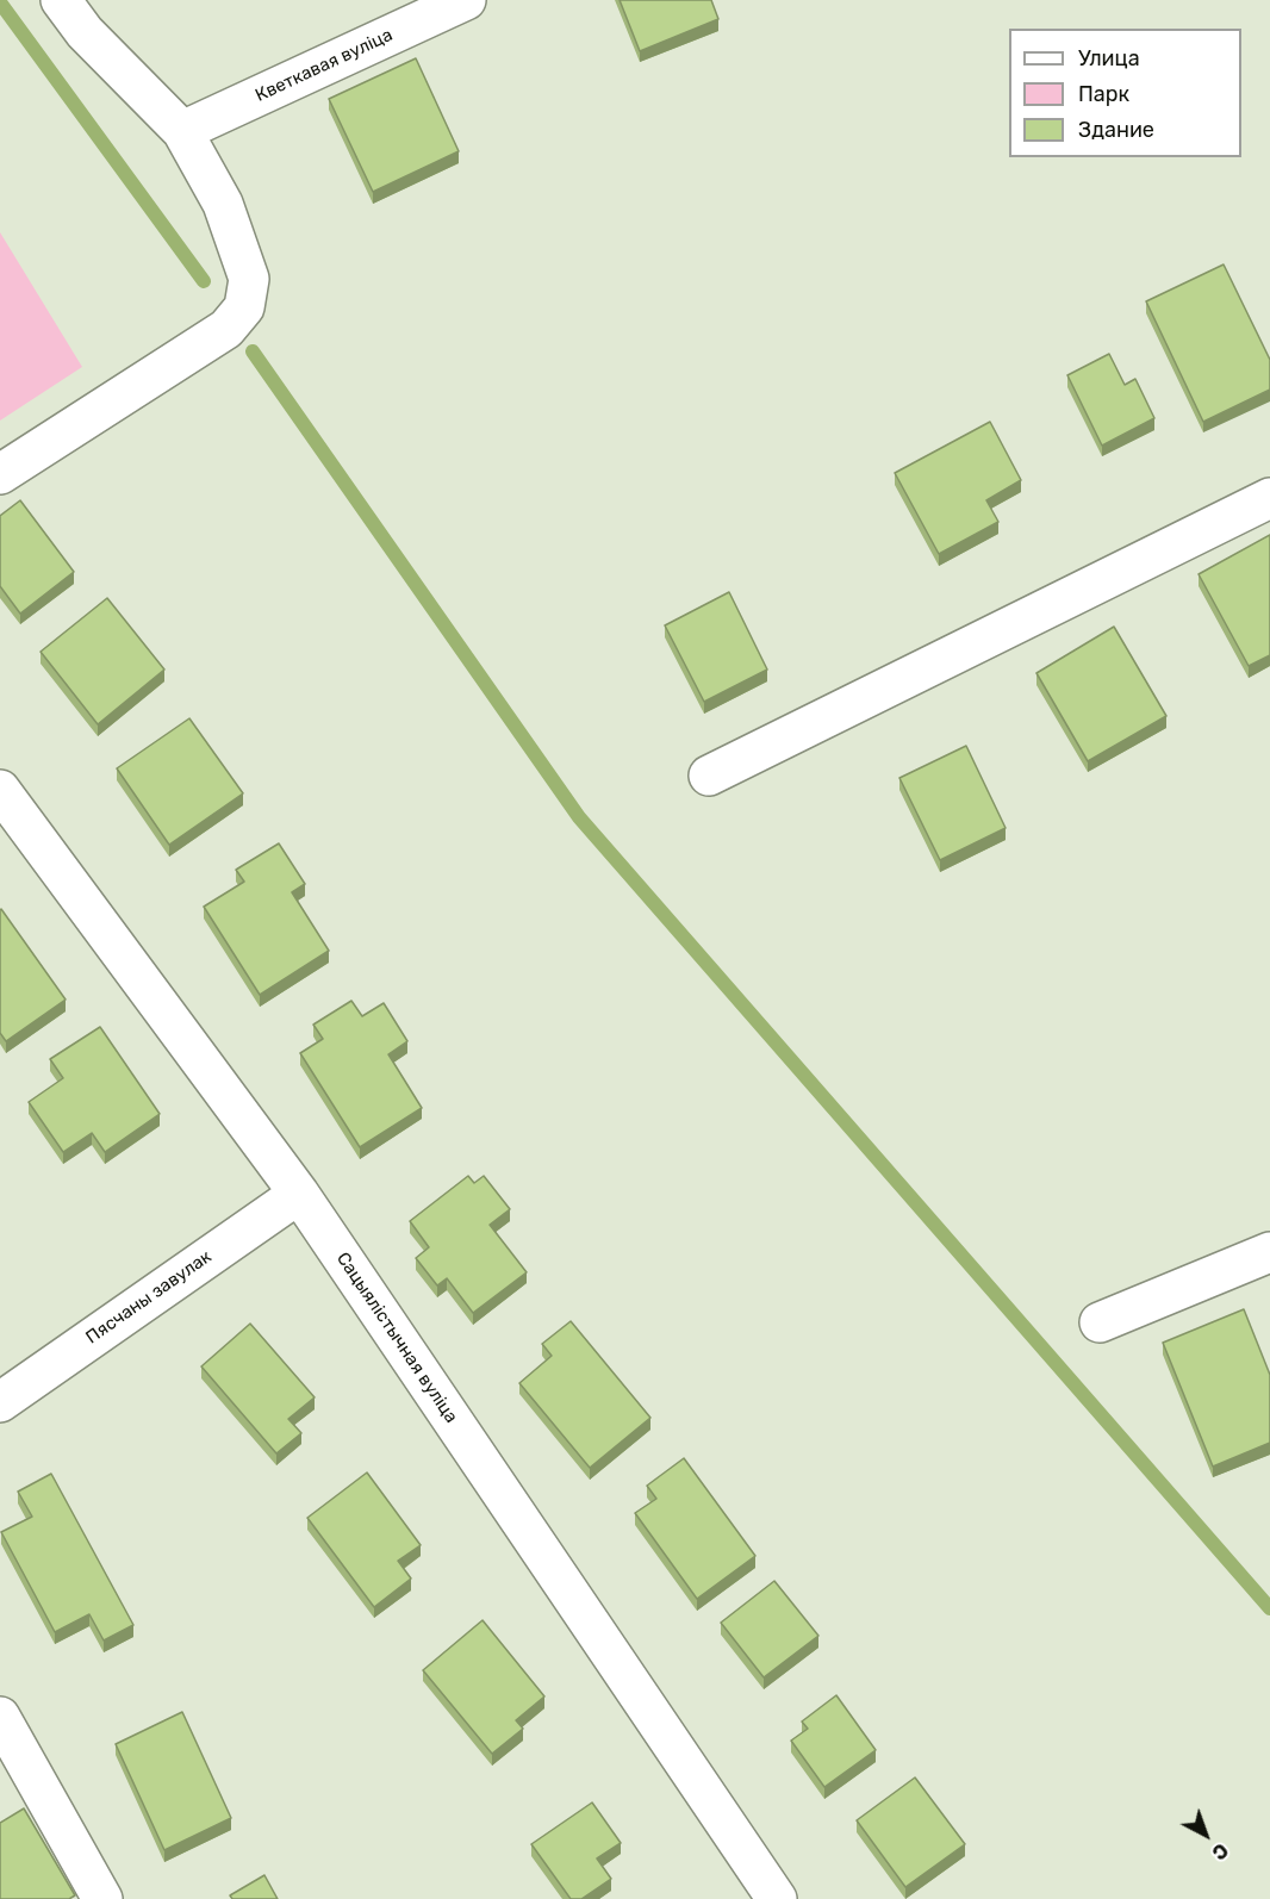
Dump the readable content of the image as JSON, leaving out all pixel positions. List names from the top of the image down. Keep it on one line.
{"streets":{"street":["Кветкавая вуліца","Пясчаны завулак","Сацыялістычная вуліца"]},"crossings":[["Пясчаны завулак","Сацыялістычная вуліца"]],"legend":["Улица","Парк","Здание"],"north":"bottom right"}
